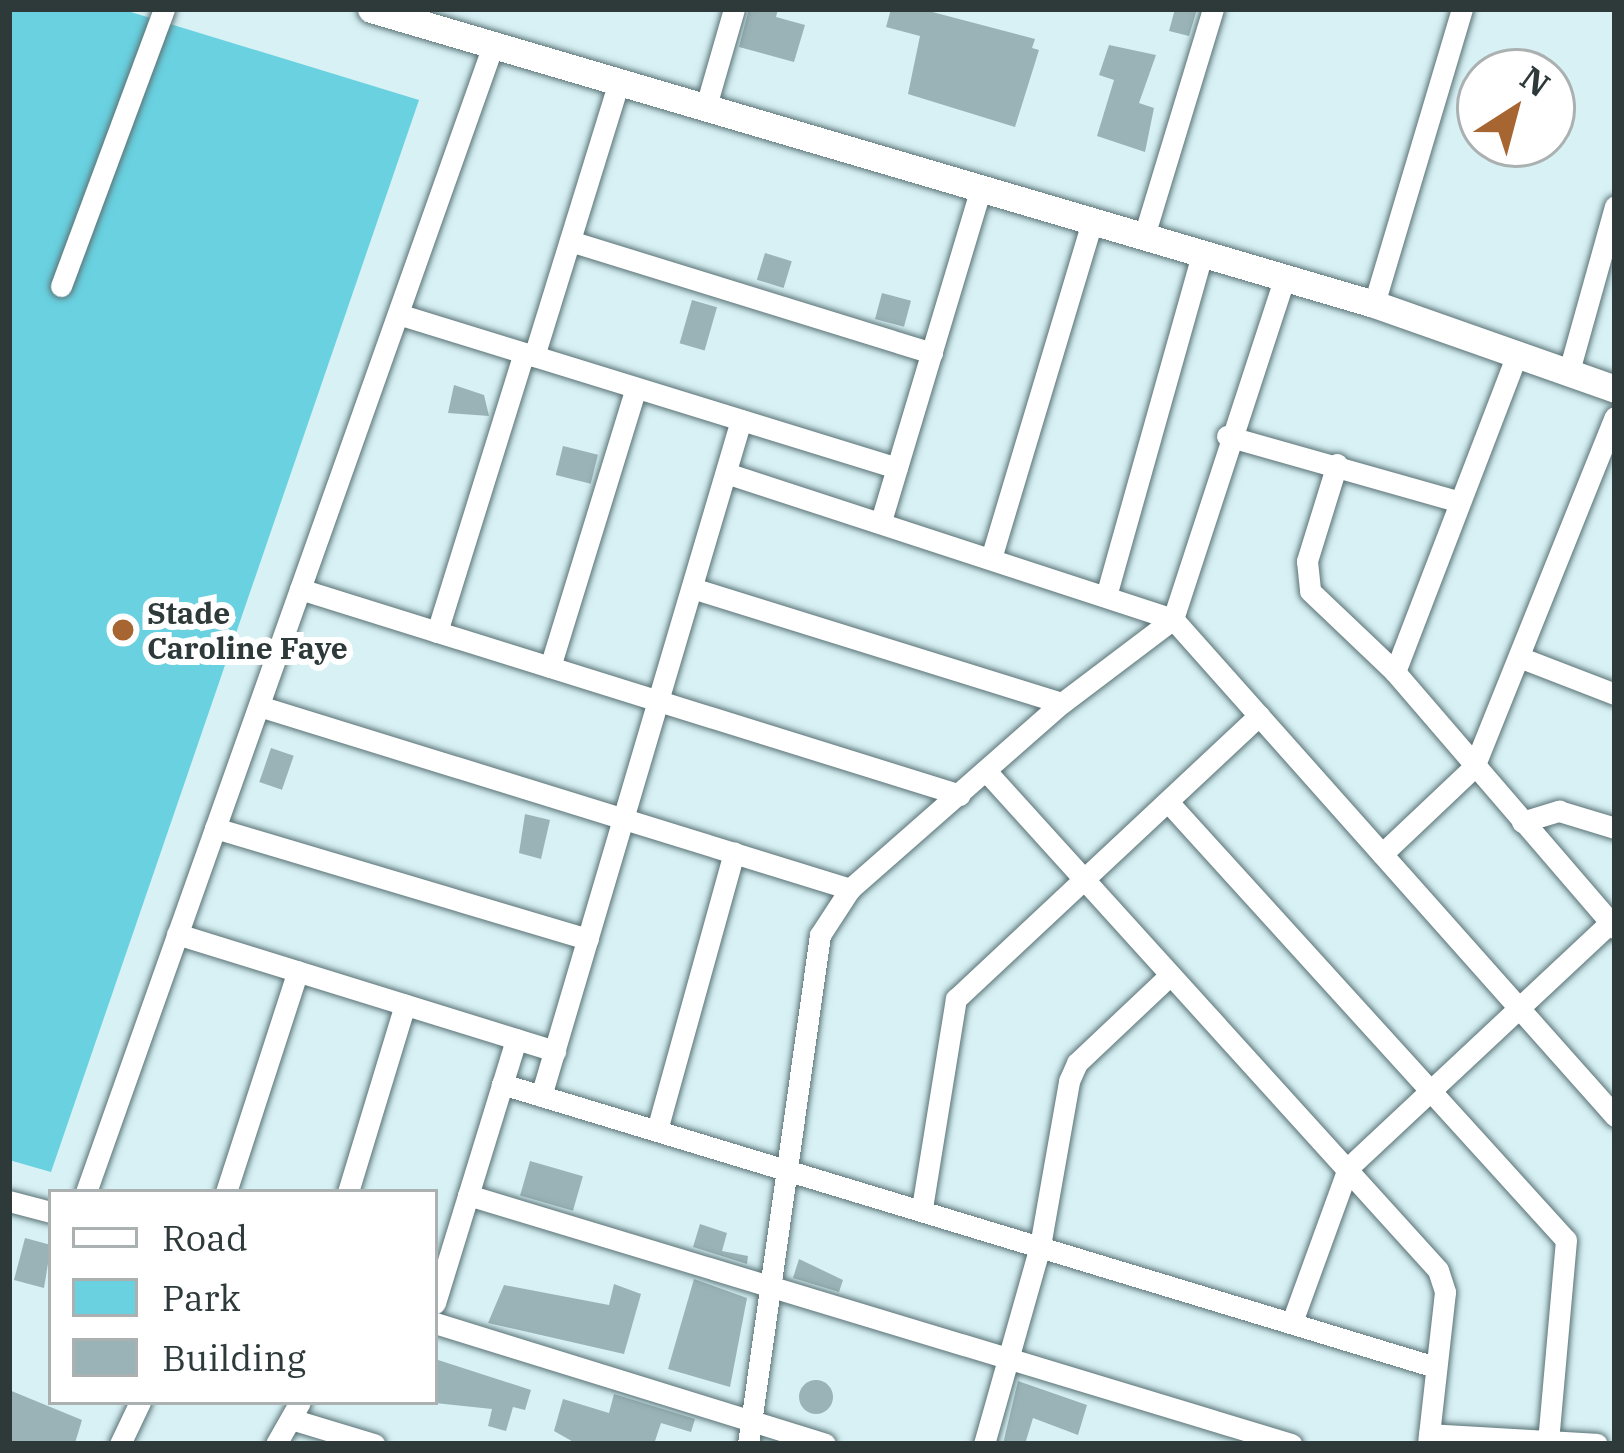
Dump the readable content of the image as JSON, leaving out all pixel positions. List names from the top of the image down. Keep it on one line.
{"places":["Stade Caroline Faye"],"legend":["Road","Park","Building"],"north":"top right"}
